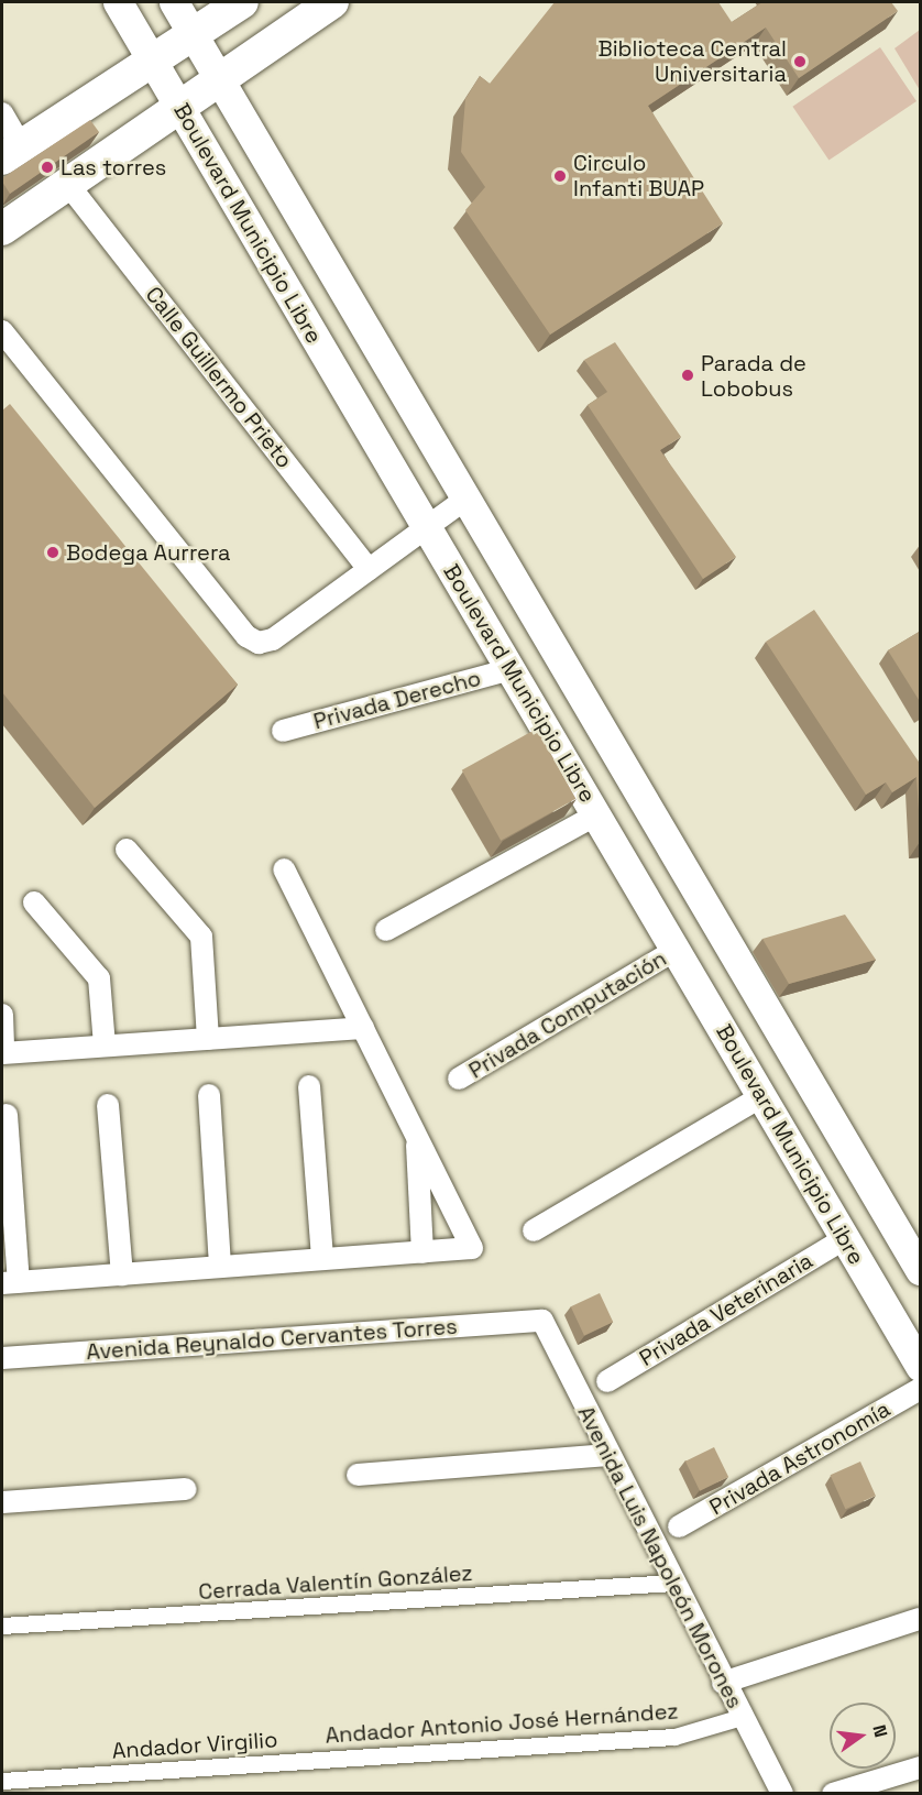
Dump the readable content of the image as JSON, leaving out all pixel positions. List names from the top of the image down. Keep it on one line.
{"streets":{"main road":["Boulevard Municipio Libre"],"street":["Calle Guillermo Prieto","Privada Derecho","Privada Computación","Privada Veterinaria","Avenida Reynaldo Cervantes Torres","Privada Astronomía","Avenida Luis Napoleón Morones","Cerrada Valentín González","Andador Antonio José Hernández","Andador Virgilio"]},"crossings":[["Boulevard Municipio Libre","Privada Derecho"],["Boulevard Municipio Libre","Privada Computación"],["Boulevard Municipio Libre","Privada Veterinaria"],["Avenida Reynaldo Cervantes Torres","Avenida Luis Napoleón Morones"],["Avenida Luis Napoleón Morones","Cerrada Valentín González"],["Avenida Luis Napoleón Morones","Andador Antonio José Hernández"],["Andador Antonio José Hernández","Andador Virgilio"]],"places":["Biblioteca Central Universitaria","Las torres","Circulo Infanti BUAP","Parada de Lobobus","Bodega Aurrera"],"north":"right"}
